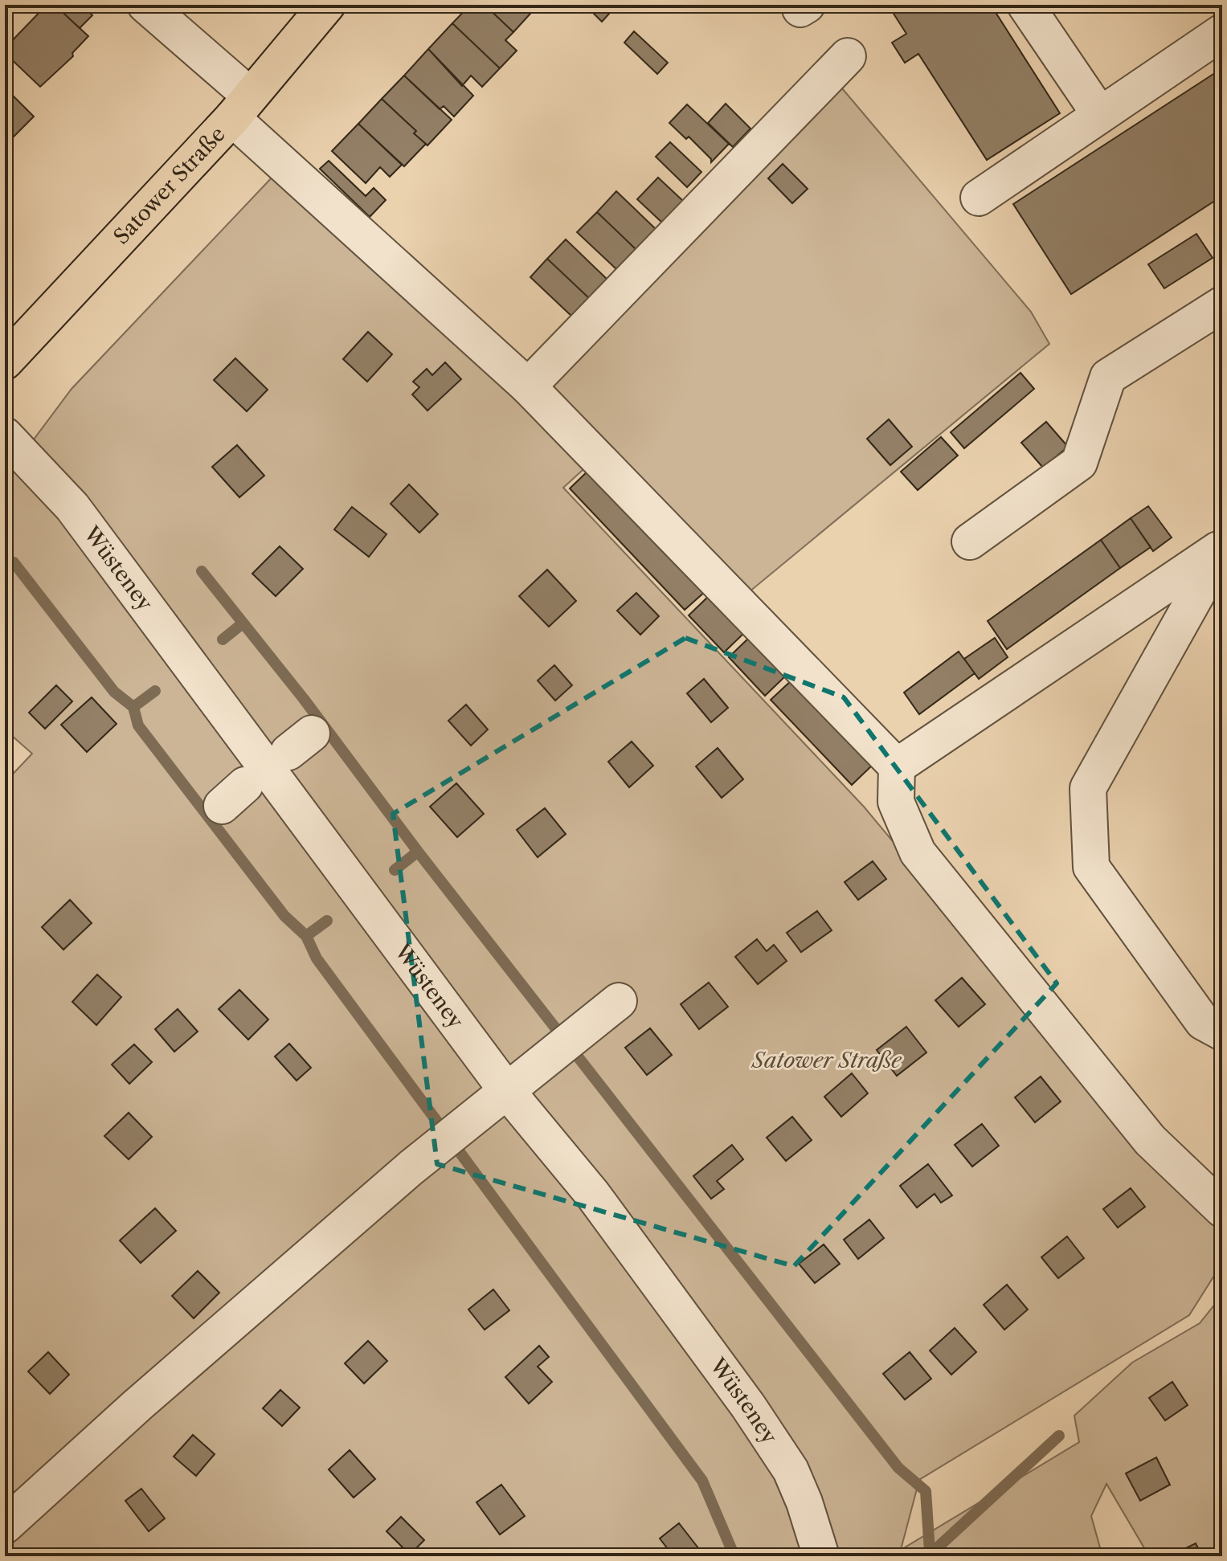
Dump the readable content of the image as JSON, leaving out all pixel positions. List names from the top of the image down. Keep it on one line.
{"streets":{"main road":["Satower Straße"],"street":["Wüsteney"]},"parks":["Satower Straße"]}
